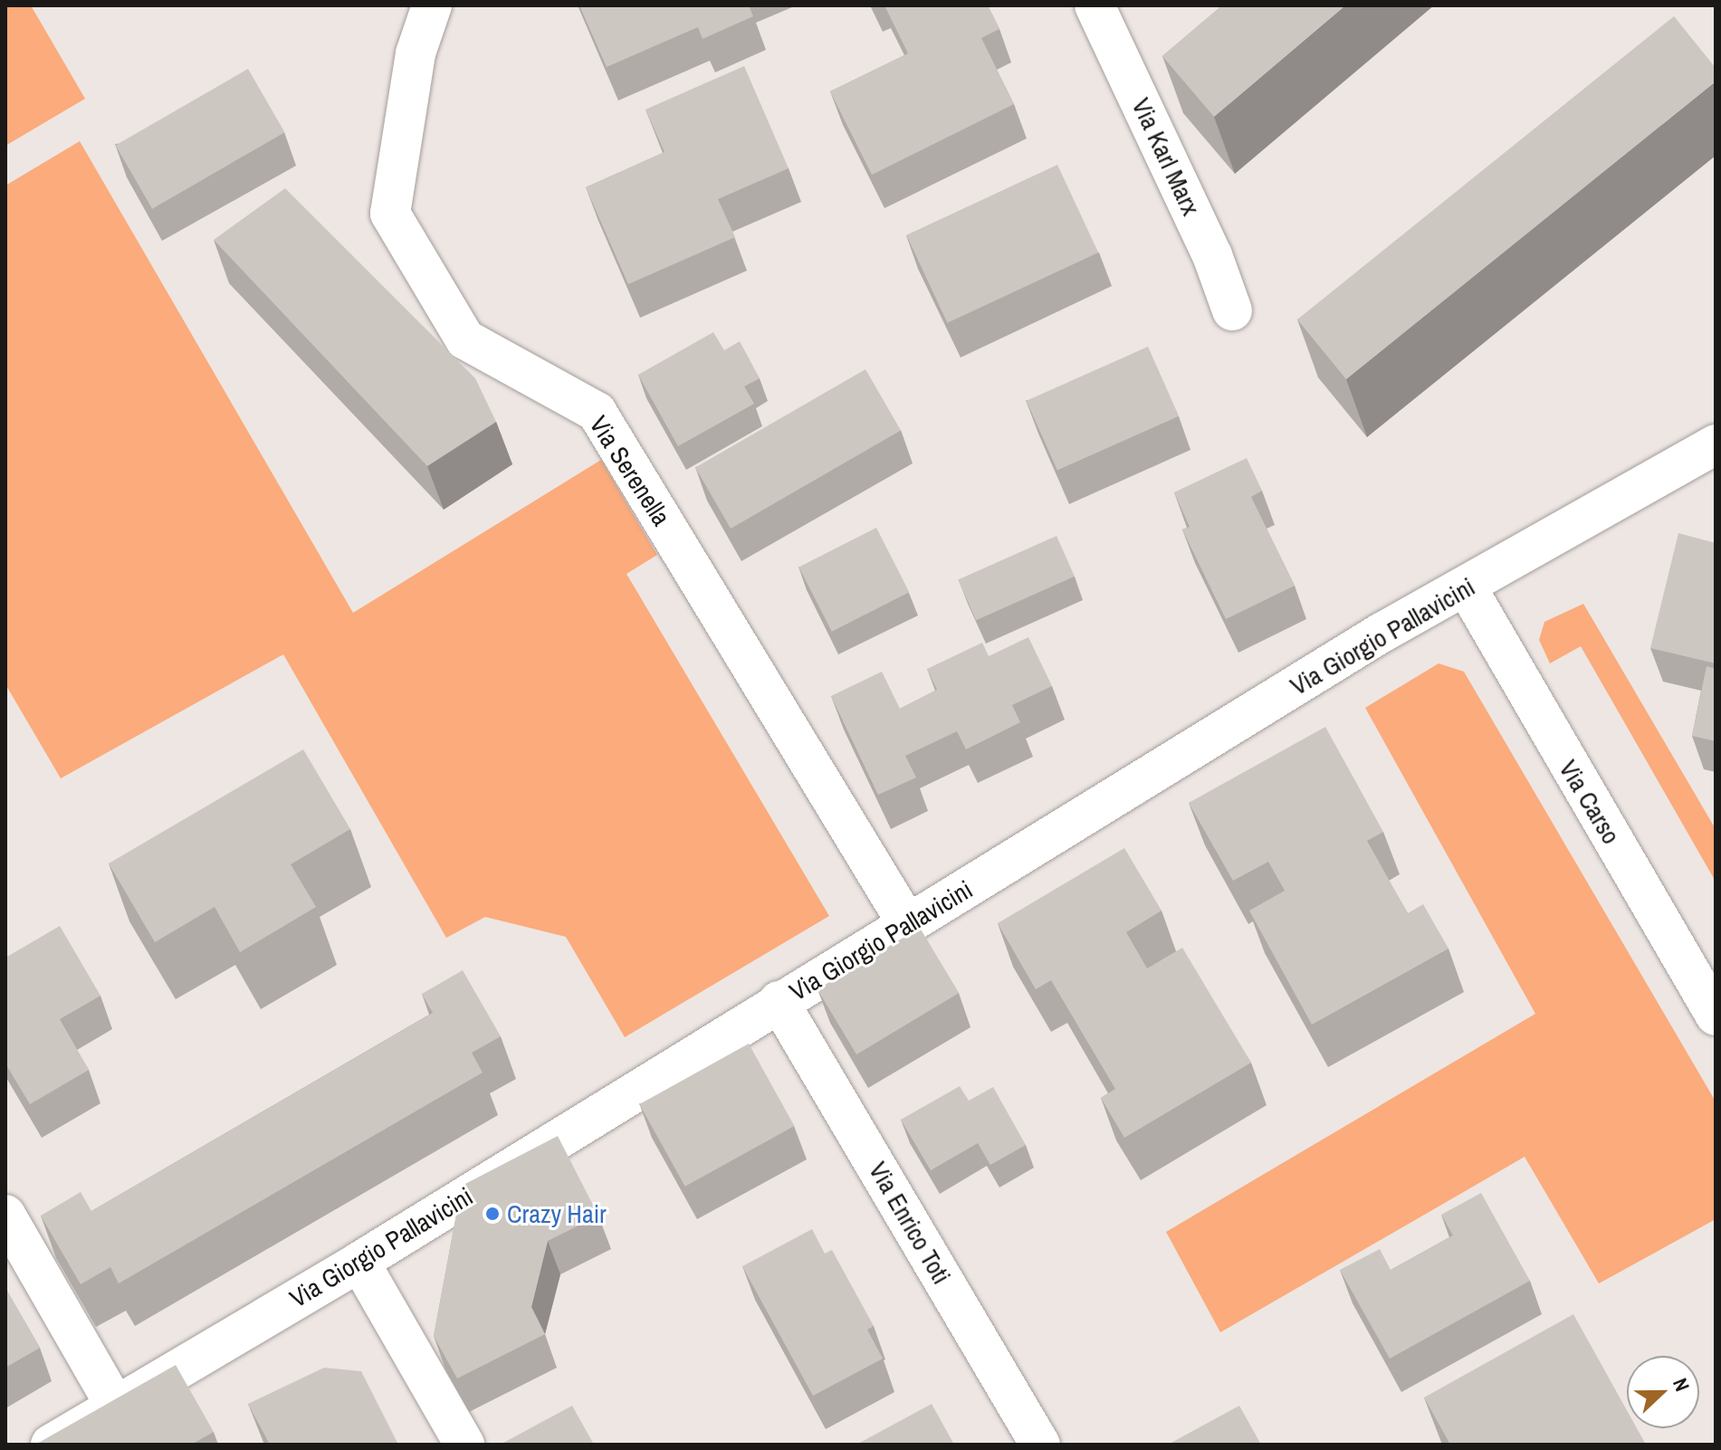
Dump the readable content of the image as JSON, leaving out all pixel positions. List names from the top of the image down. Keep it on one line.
{"streets":{"street":["Via Karl Marx","Via Serenella","Via Giorgio Pallavicini","Via Carso","Via Enrico Toti"]},"crossings":[["Via Serenella","Via Giorgio Pallavicini"],["Via Giorgio Pallavicini","Via Carso"],["Via Giorgio Pallavicini","Via Enrico Toti"]],"places":["Crazy Hair"],"north":"right"}
